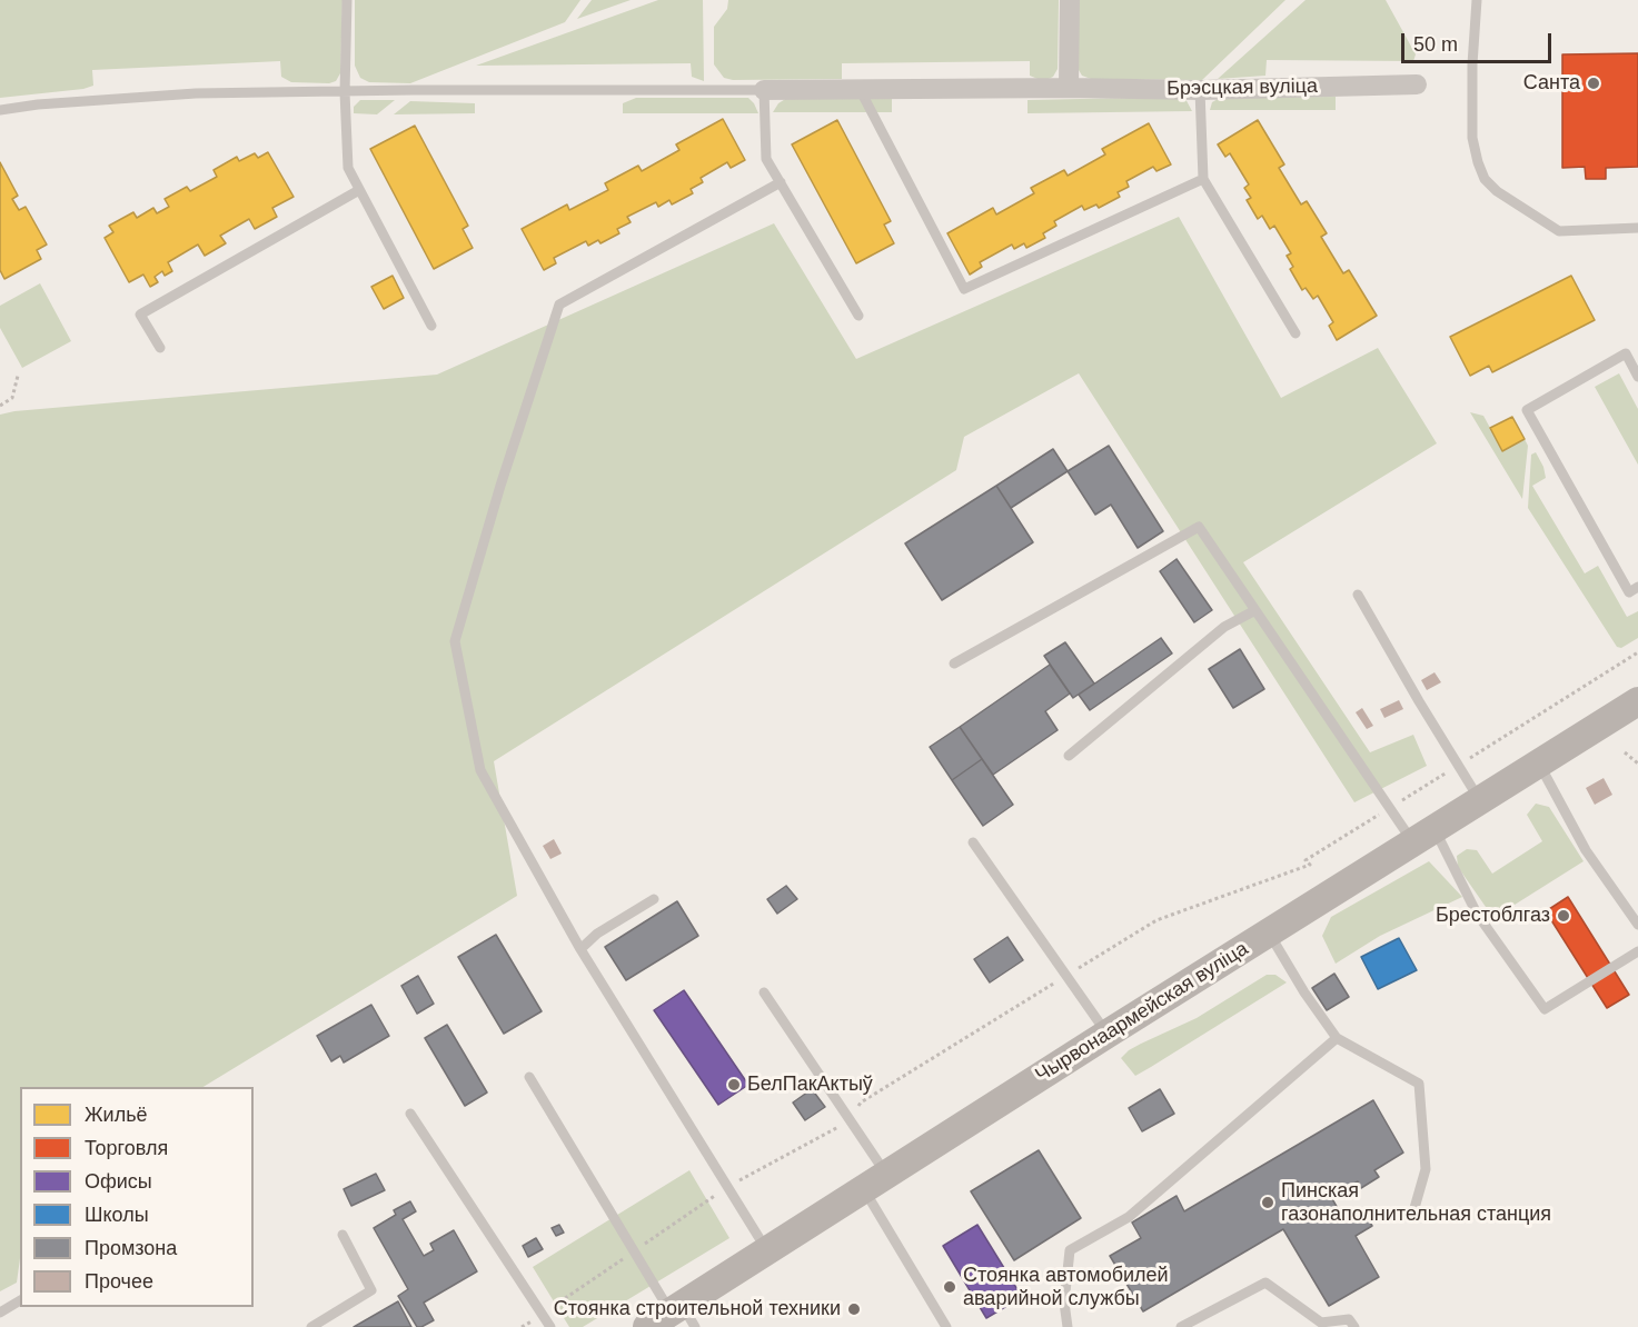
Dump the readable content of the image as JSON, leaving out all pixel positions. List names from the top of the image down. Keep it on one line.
{"streets":{"street":["Брэсцкая вуліца","Чырвонаармейская вуліца"]},"places":["Санта","Брестоблгаз","БелПакАктыў","Пинская газонаполнительная станция","Стоянка автомобилей аварийной службы","Стоянка строительной техники"],"legend":["Жильё","Торговля","Офисы","Школы","Промзона","Прочее"],"scale_bar":"50 m"}
